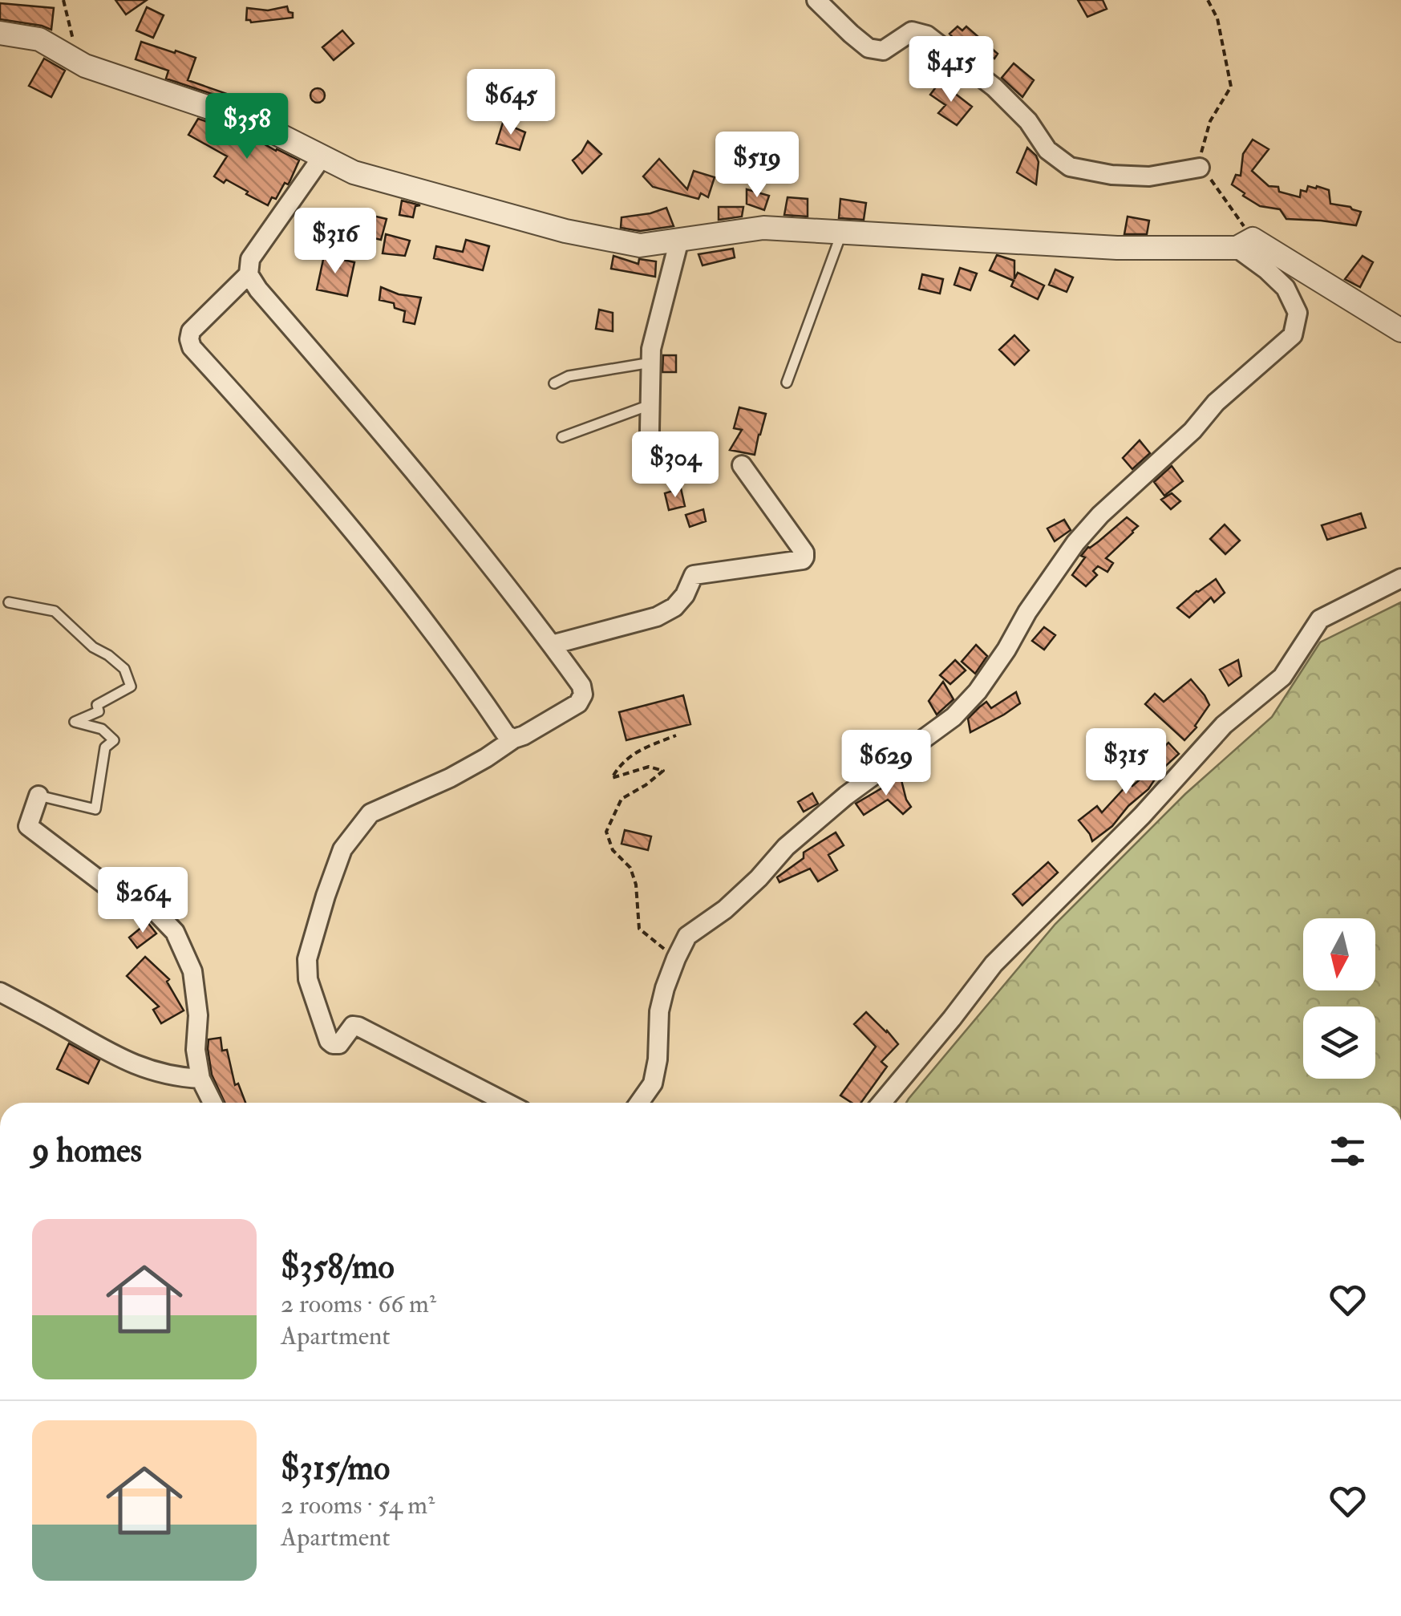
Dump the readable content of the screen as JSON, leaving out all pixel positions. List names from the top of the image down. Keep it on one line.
{"north":"bottom","page":{"price":["$415","$645","$358","$519","$316","$304","$315","$629","$264"],"heading":"9 homes","list":[{"name":"$358/mo","note":"2 rooms · 66 m² · Apartment"},{"name":"$315/mo","note":"2 rooms · 54 m² · Apartment"}]}}
